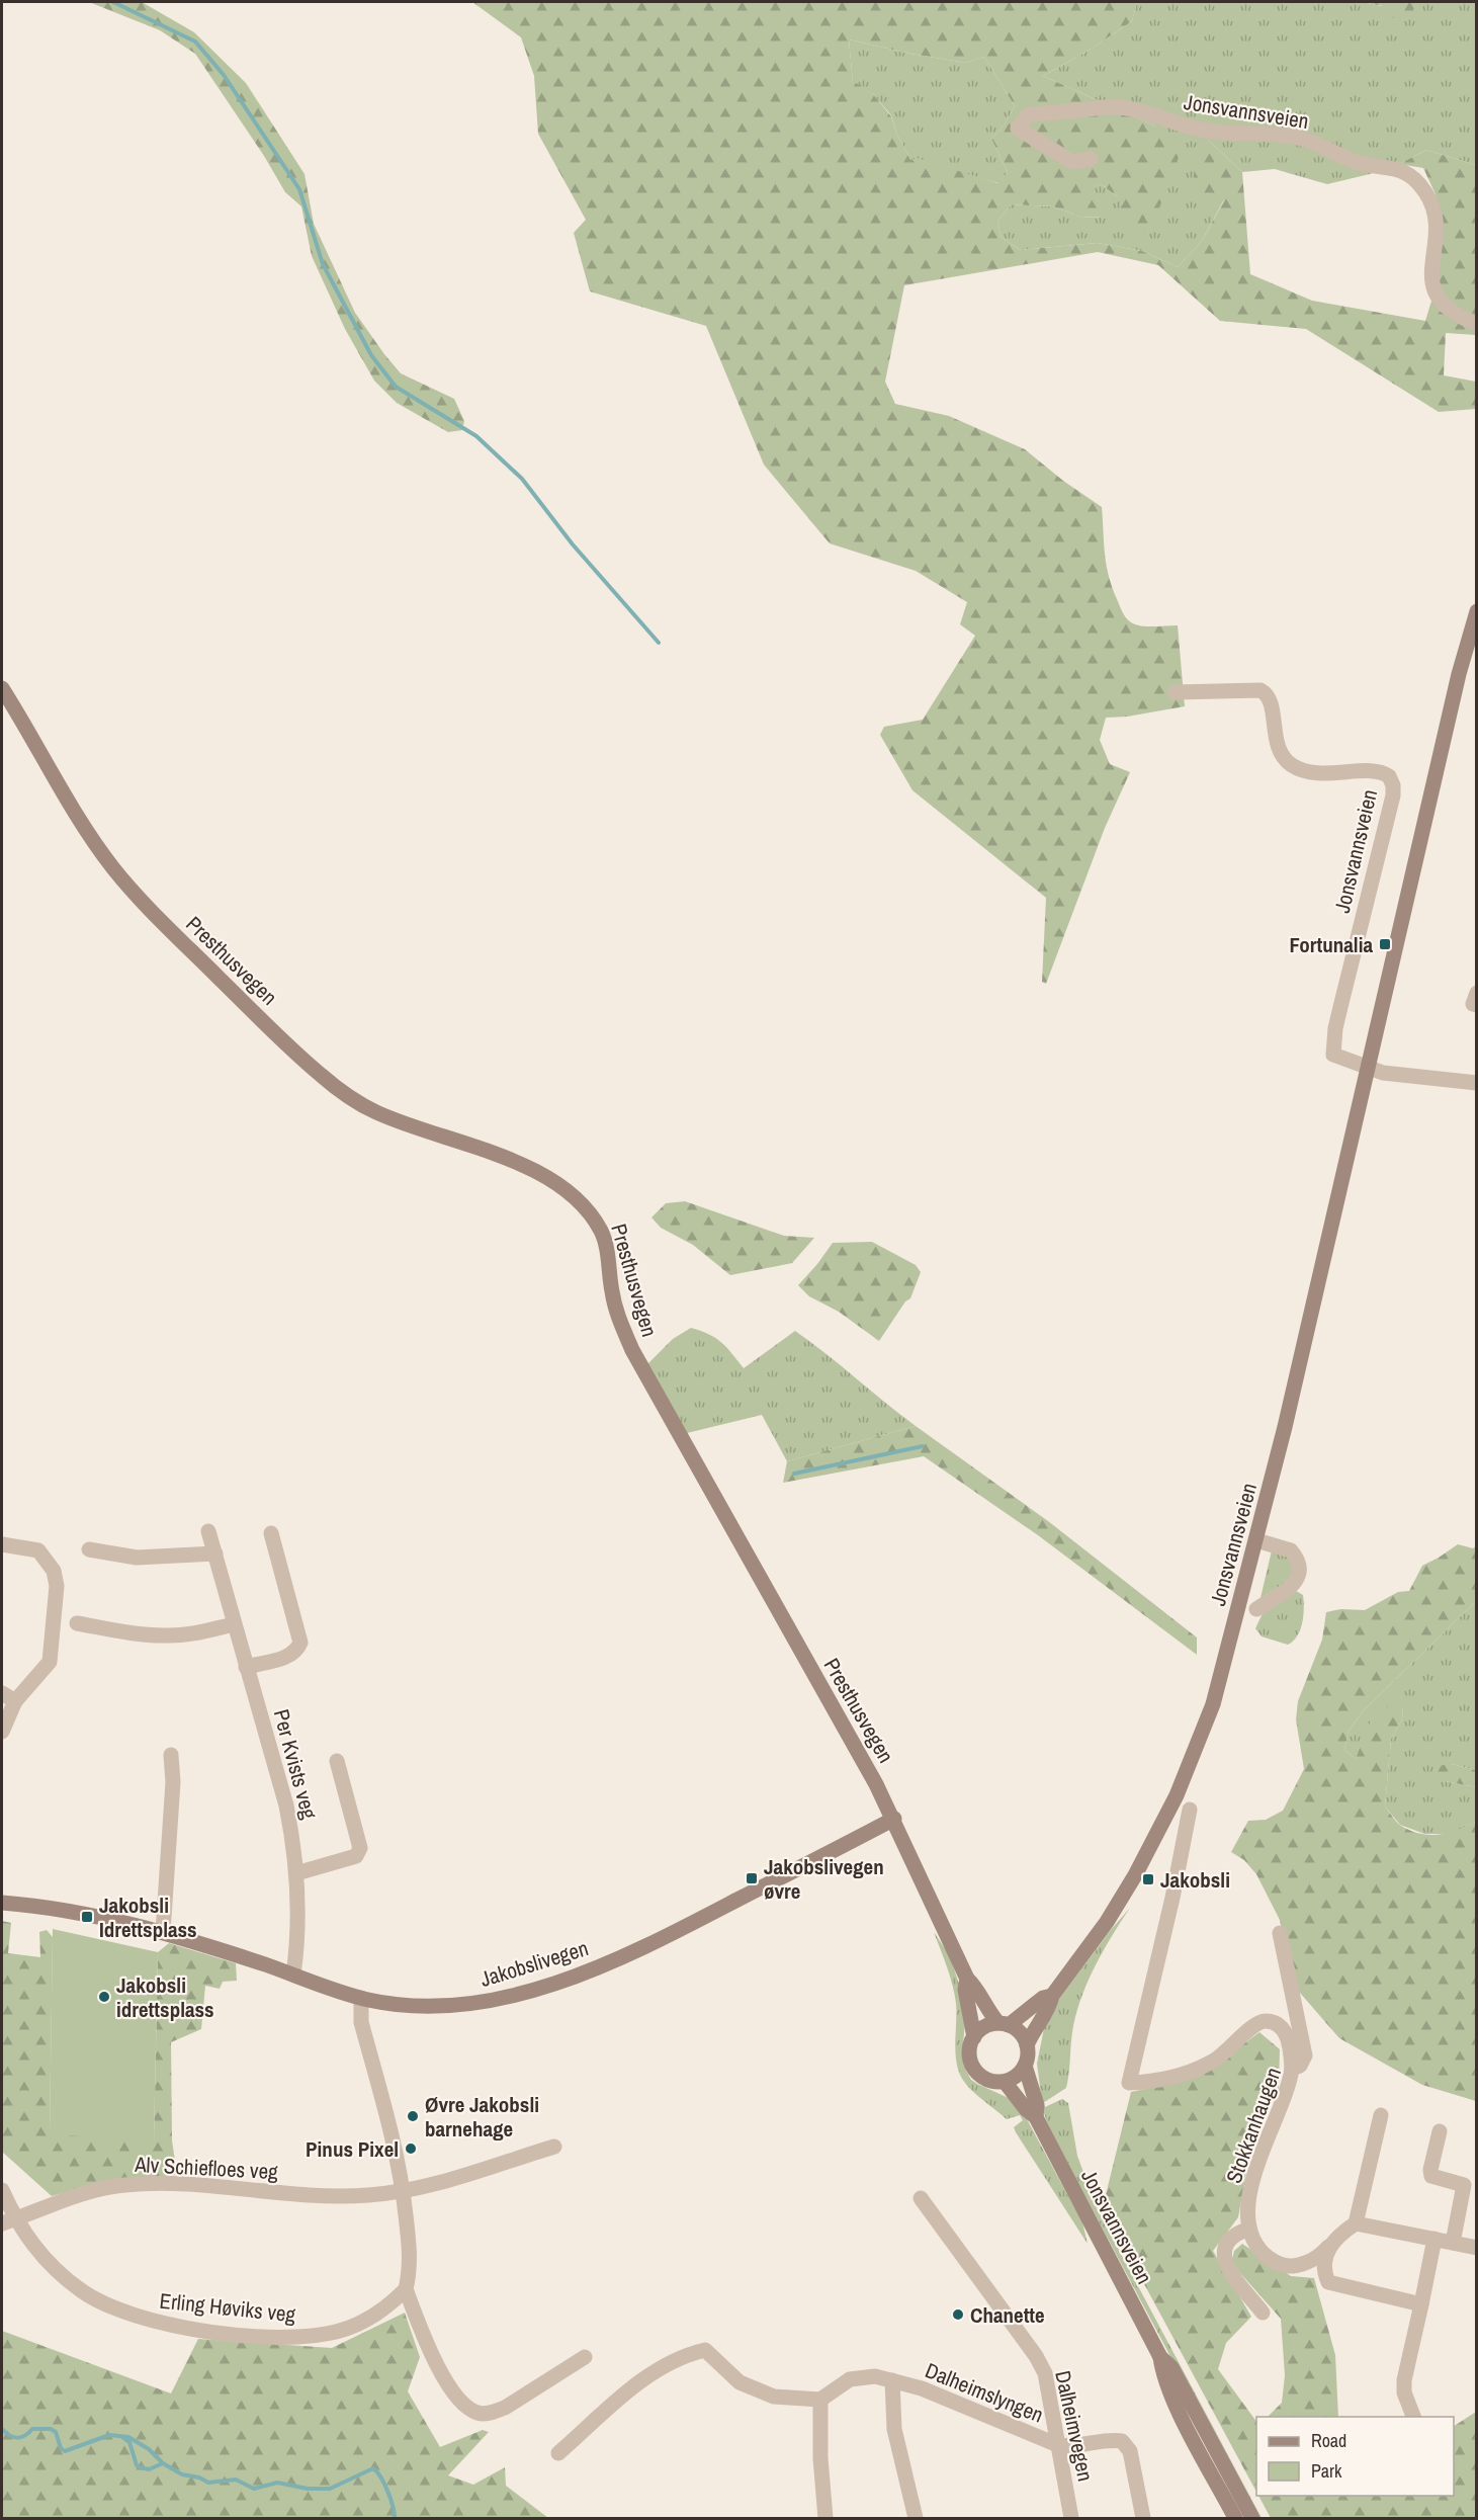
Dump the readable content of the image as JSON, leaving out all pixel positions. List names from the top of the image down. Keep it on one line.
{"streets":{"street":["Jonsvannsveien","Presthusvegen","Per Kvists veg","Jakobslivegen","Stokkanhaugen","Alv Schiefloes veg","Erling Høviks veg","Dalheimslyngen","Dalheimvegen"]},"crossings":[["Jonsvannsveien","Presthusvegen"],["Presthusvegen","Jakobslivegen"],["Per Kvists veg","Jakobslivegen"],["Alv Schiefloes veg","Erling Høviks veg"],["Dalheimslyngen","Dalheimvegen"]],"places":{"transit":["Fortunalia","Jakobslivegen øvre","Jakobsli","Jakobsli Idrettsplass"],"other":["Jakobsli idrettsplass","Øvre Jakobsli barnehage","Pinus Pixel","Chanette"]},"legend":["Road","Park"]}
